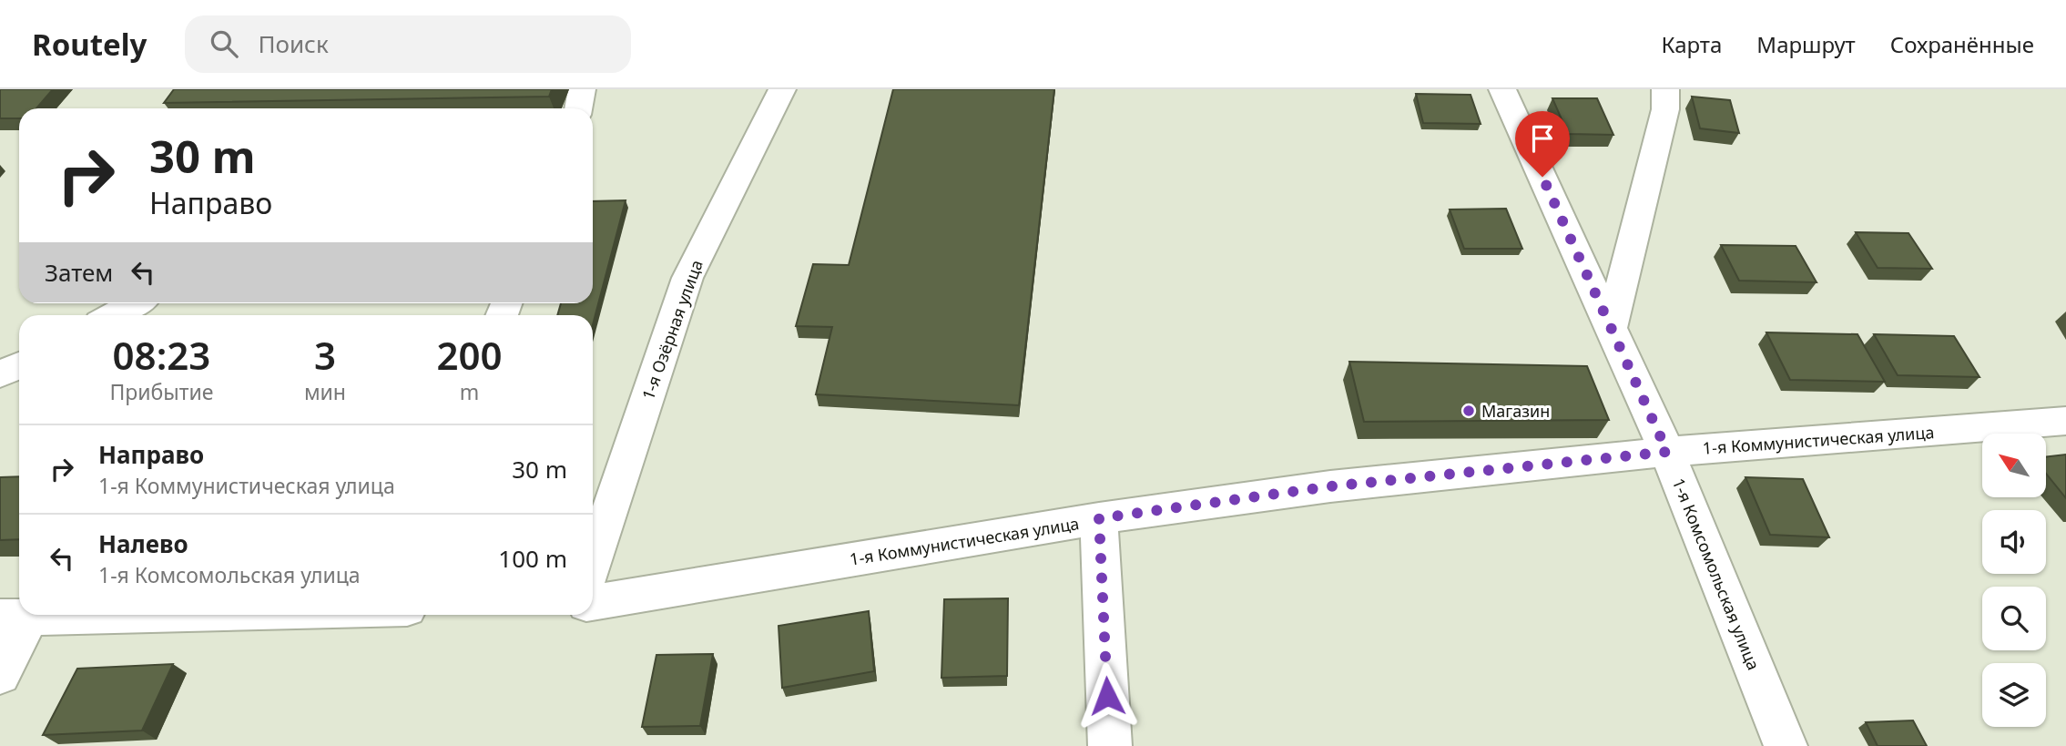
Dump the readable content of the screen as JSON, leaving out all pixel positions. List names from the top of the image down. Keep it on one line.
{"streets":{"street":["1-я Озёрная улица","1-я Коммунистическая улица","1-я Комсомольская улица"]},"crossings":[["1-я Коммунистическая улица","1-я Комсомольская улица"]],"places":["Магазин"],"north":"top left","page":{"header":"Routely","search":"Поиск","nav":["Карта","Маршрут","Сохранённые"],"turn":["30 m","Направо"],"then":"Затем","eta":["08:23","Прибытие","3","мин","200","m"],"list":[{"name":"Направо","note":"1-я Коммунистическая улица","value":"30 m"},{"name":"Налево","note":"1-я Комсомольская улица","value":"100 m"}]}}
